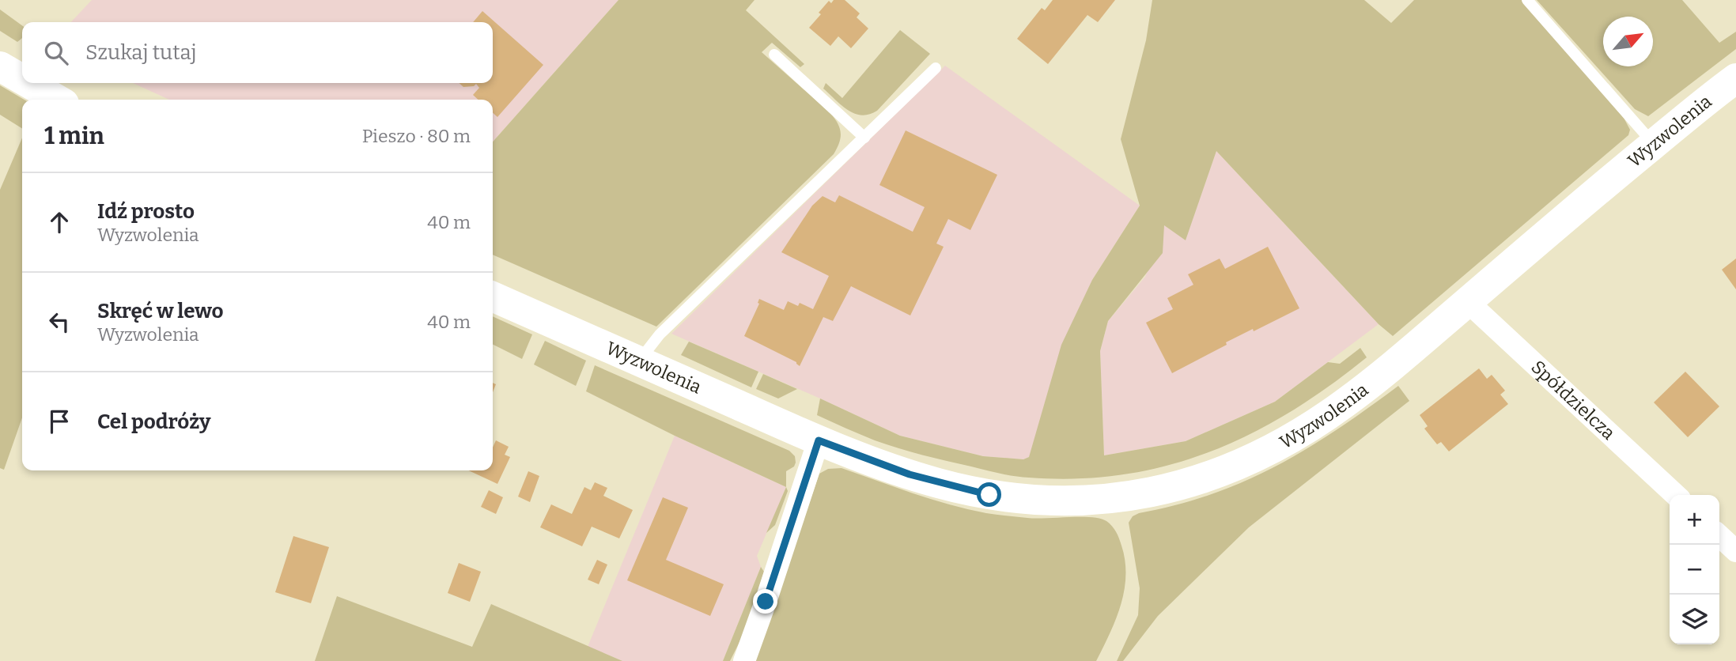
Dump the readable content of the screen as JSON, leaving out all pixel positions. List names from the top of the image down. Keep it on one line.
{"streets":{"street":["Wyzwolenia","Spółdzielcza"]},"crossings":[["Wyzwolenia","Spółdzielcza"]],"north":"top right","page":{"search":"Szukaj tutaj","heading":["1 min","Pieszo · 80 m"],"list":[["Idź prosto","Wyzwolenia","40 m"],["Skręć w lewo","Wyzwolenia","40 m"],"Cel podróży"],"map_buttons":["+","−"]}}
